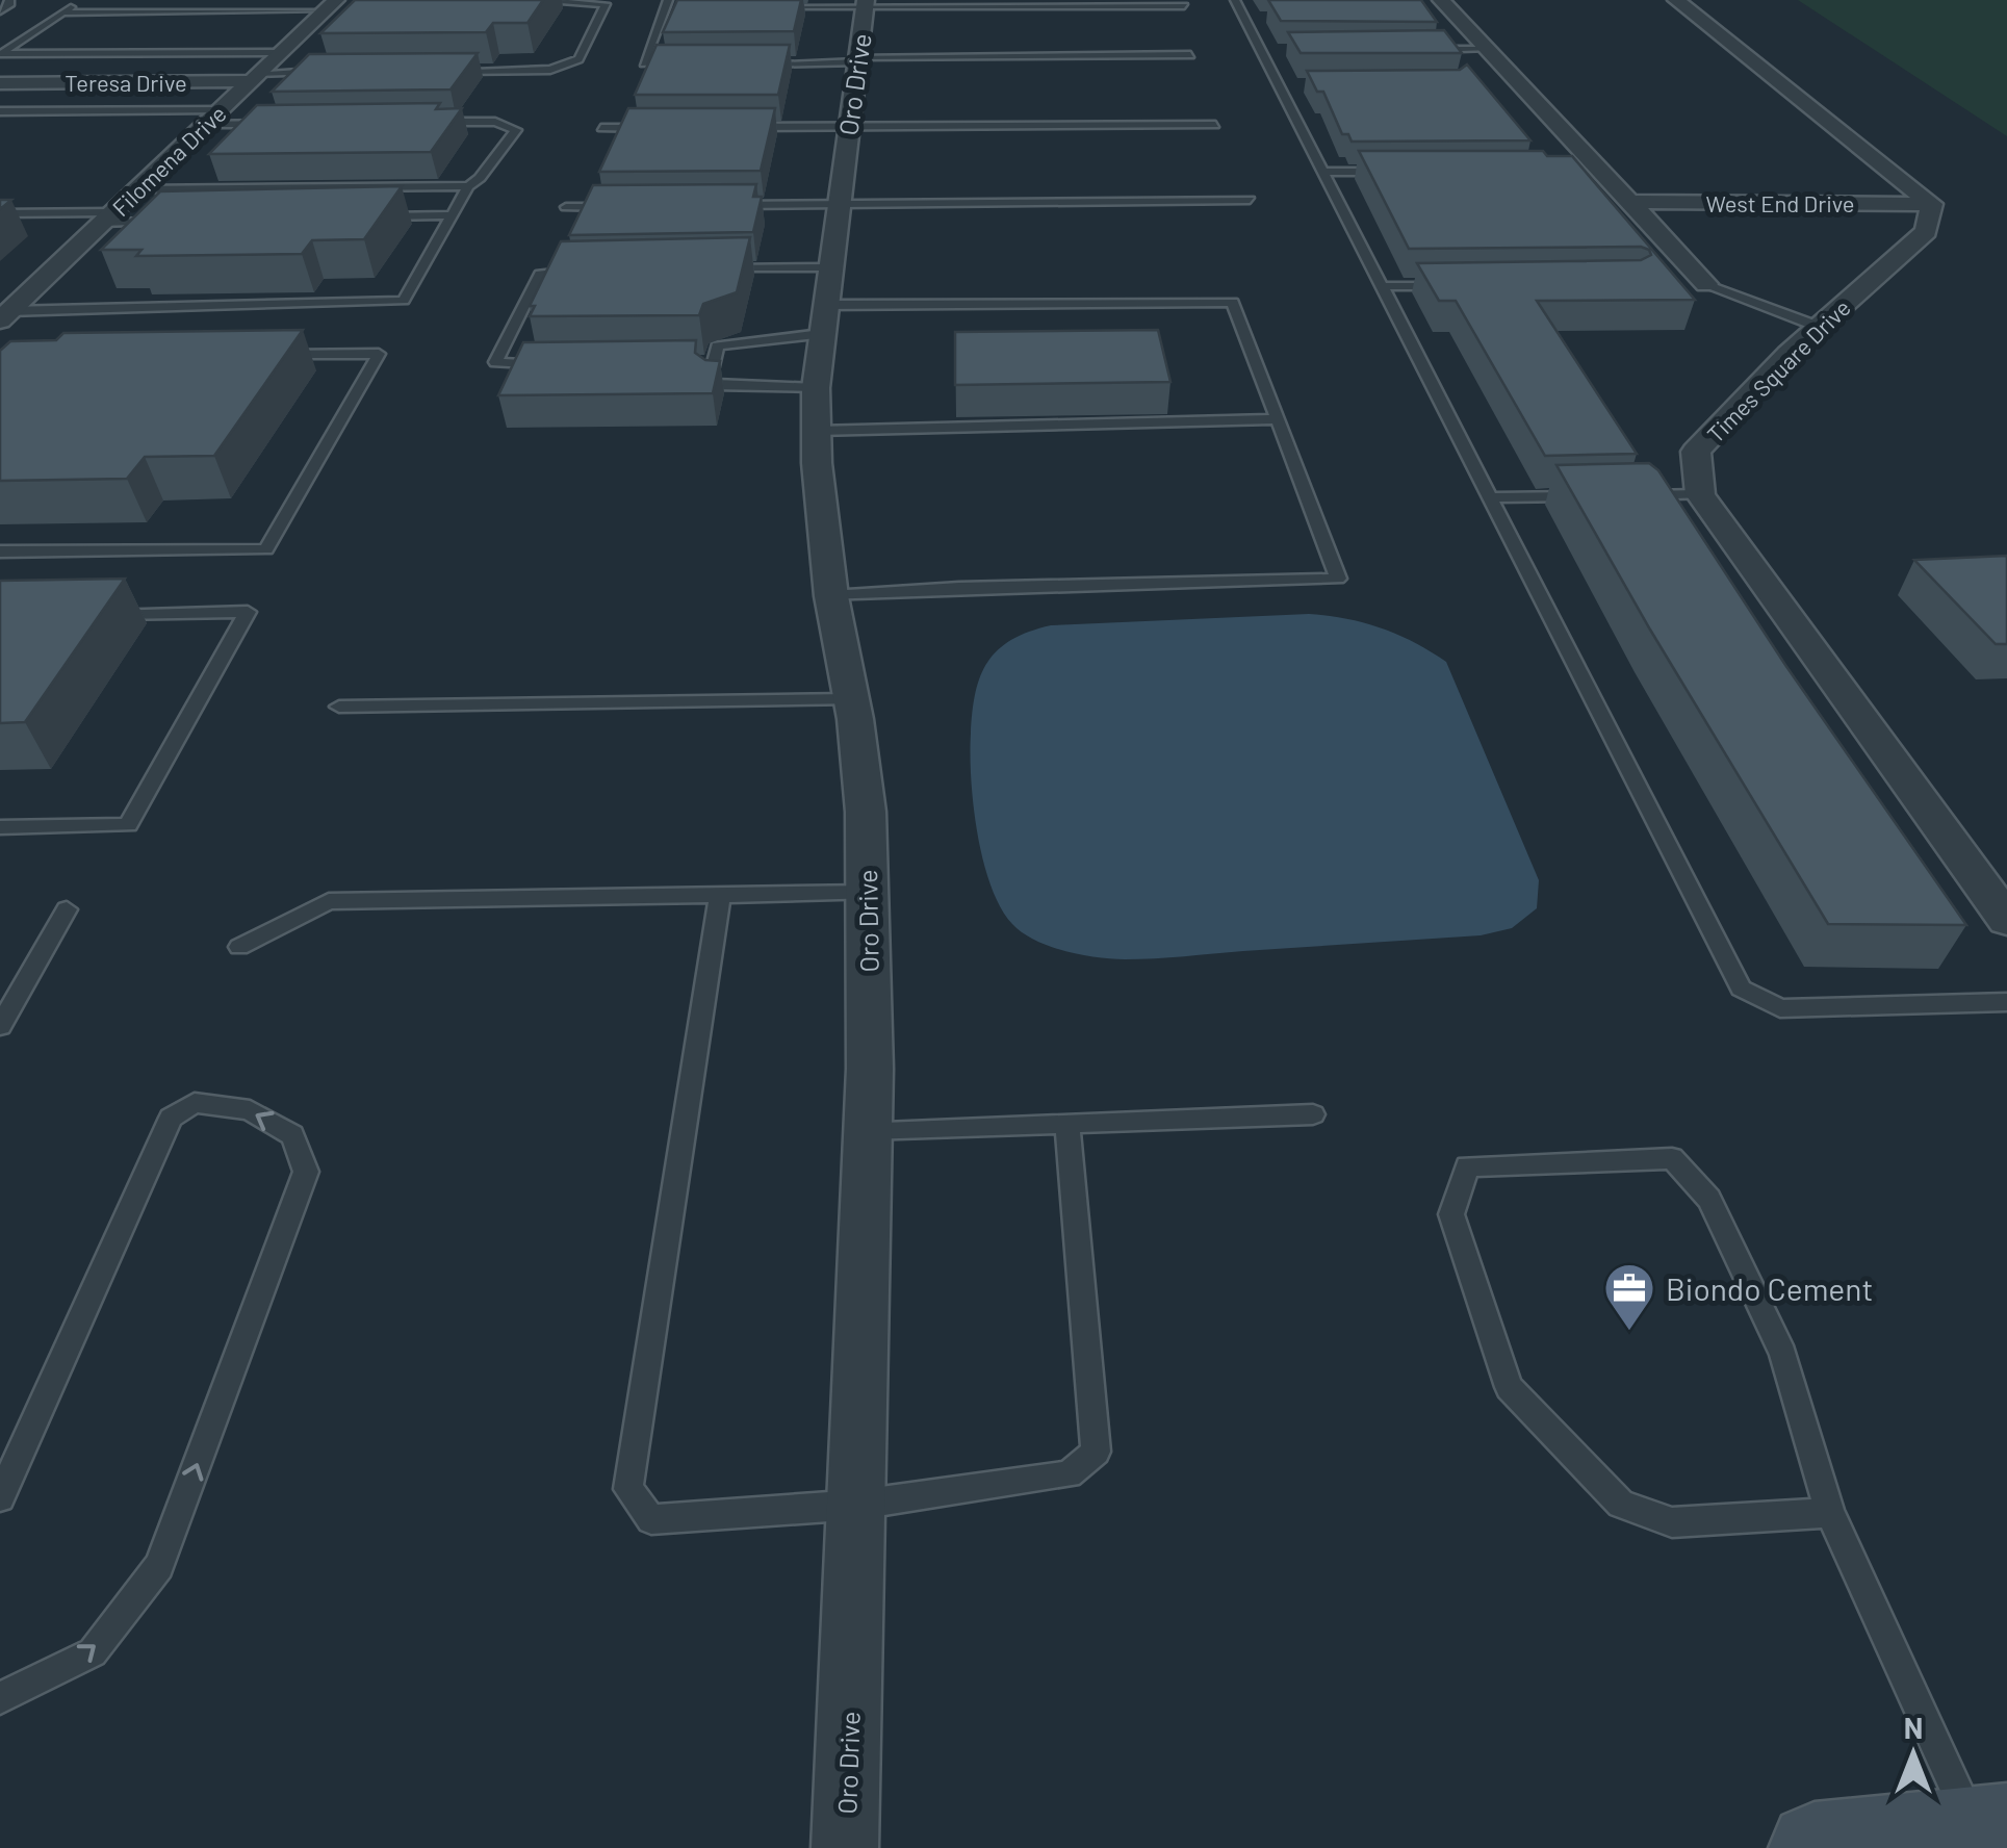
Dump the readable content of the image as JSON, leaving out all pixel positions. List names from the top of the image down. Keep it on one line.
{"streets":{"street":["Teresa Drive","Oro Drive","Filomena Drive","West End Drive","Times Square Drive"]},"crossings":[["Teresa Drive","Filomena Drive"],["West End Drive","Times Square Drive"]],"places":{"office":["Biondo Cement"]},"north":"top"}
